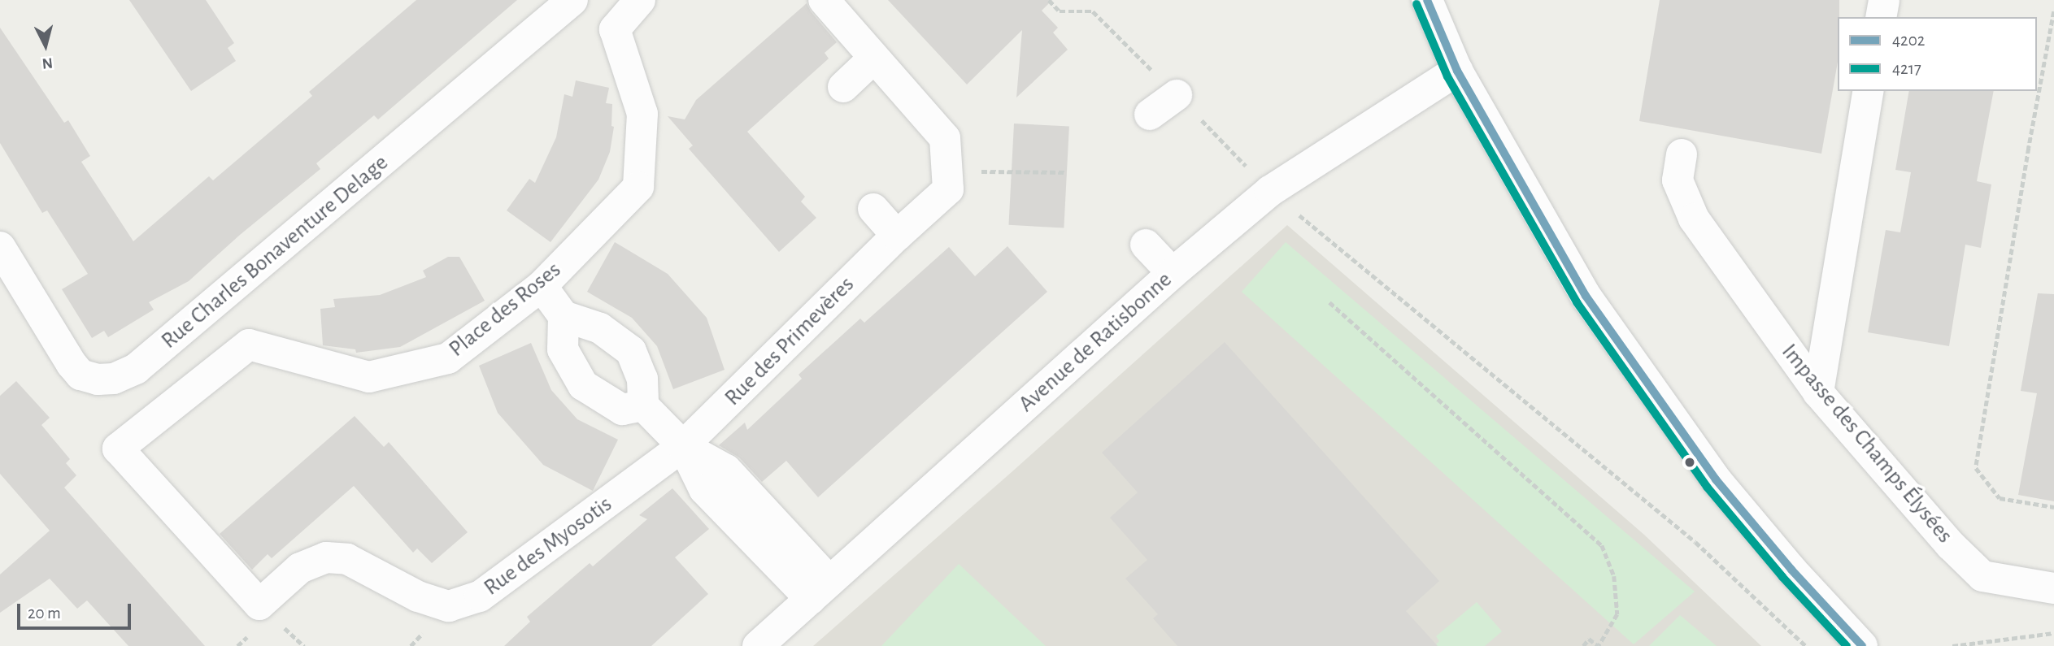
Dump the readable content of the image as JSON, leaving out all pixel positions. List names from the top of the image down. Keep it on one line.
{"streets":{"street":["Rue Charles Bonaventure Delage","Place des Roses","Rue des Primevères","Avenue de Ratisbonne","Impasse des Champs Élysées","Rue des Myosotis"]},"crossings":[["Place des Roses","Rue des Myosotis"],["Rue des Primevères","Rue des Myosotis"]],"lines":["transit line 4202","transit line 4217"],"legend":["4202","4217"],"scale_bar":"20 m","north":"bottom"}
